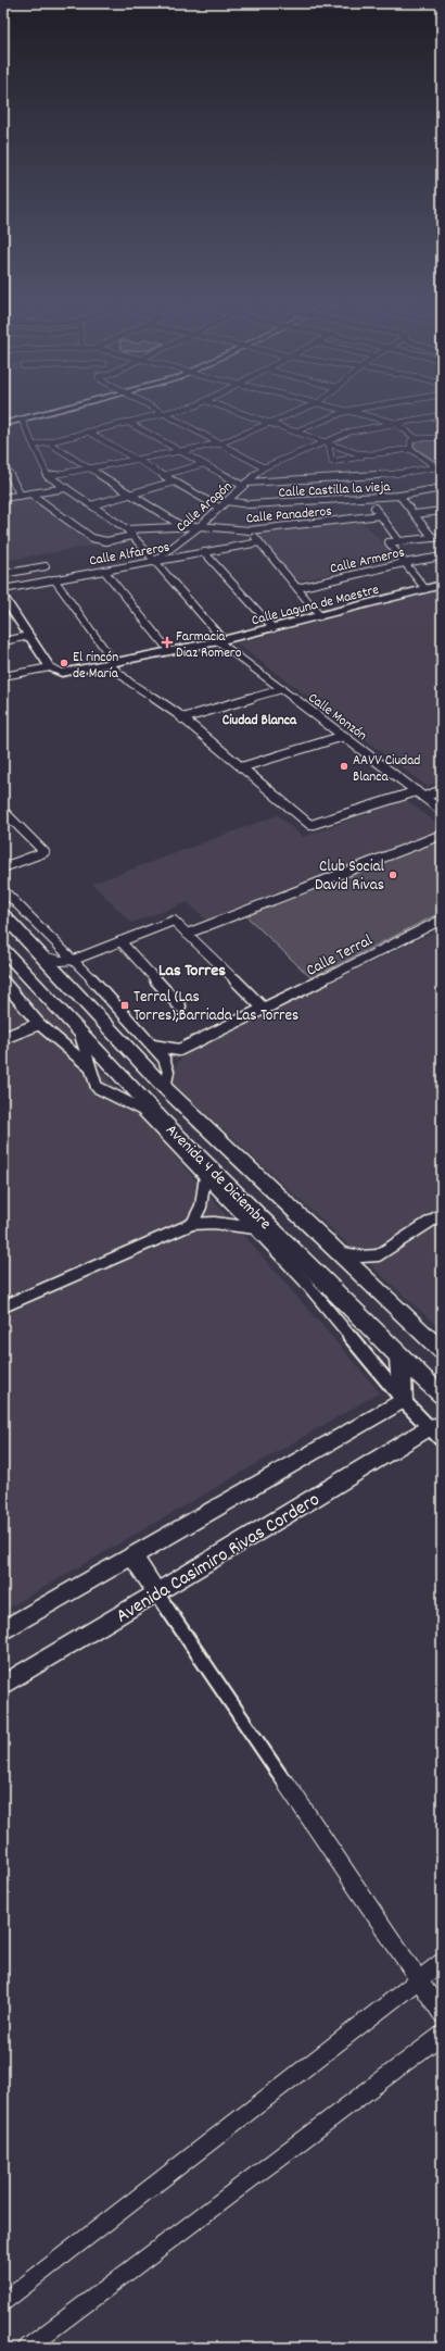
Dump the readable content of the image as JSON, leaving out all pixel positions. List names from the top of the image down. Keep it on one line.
{"streets":{"main road":["Avenida 4 de Diciembre"],"street":["Calle Castilla la vieja","Calle Aragón","Calle Panaderos","Calle Alfareros","Calle Armeros","Calle Laguna de Maestre","Calle Monzón","Calle Terral","Avenida Casimiro Rivas Cordero"]},"crossings":[["Calle Castilla la vieja","Calle Aragón"],["Calle Aragón","Calle Panaderos"],["Calle Aragón","Calle Alfareros"],["Calle Aragón","Calle Monzón"],["Calle Panaderos","Calle Monzón"],["Calle Alfareros","Calle Monzón"],["Calle Laguna de Maestre","Calle Monzón"]],"districts":["Ciudad Blanca","Las Torres"],"places":{"health":["Farmacia Diaz Romero"],"other":["El rincón de María","AAVV Ciudad Blanca","Club Social David Rivas"],"transit":["Terral (Las Torres);Barriada Las Torres"]}}
